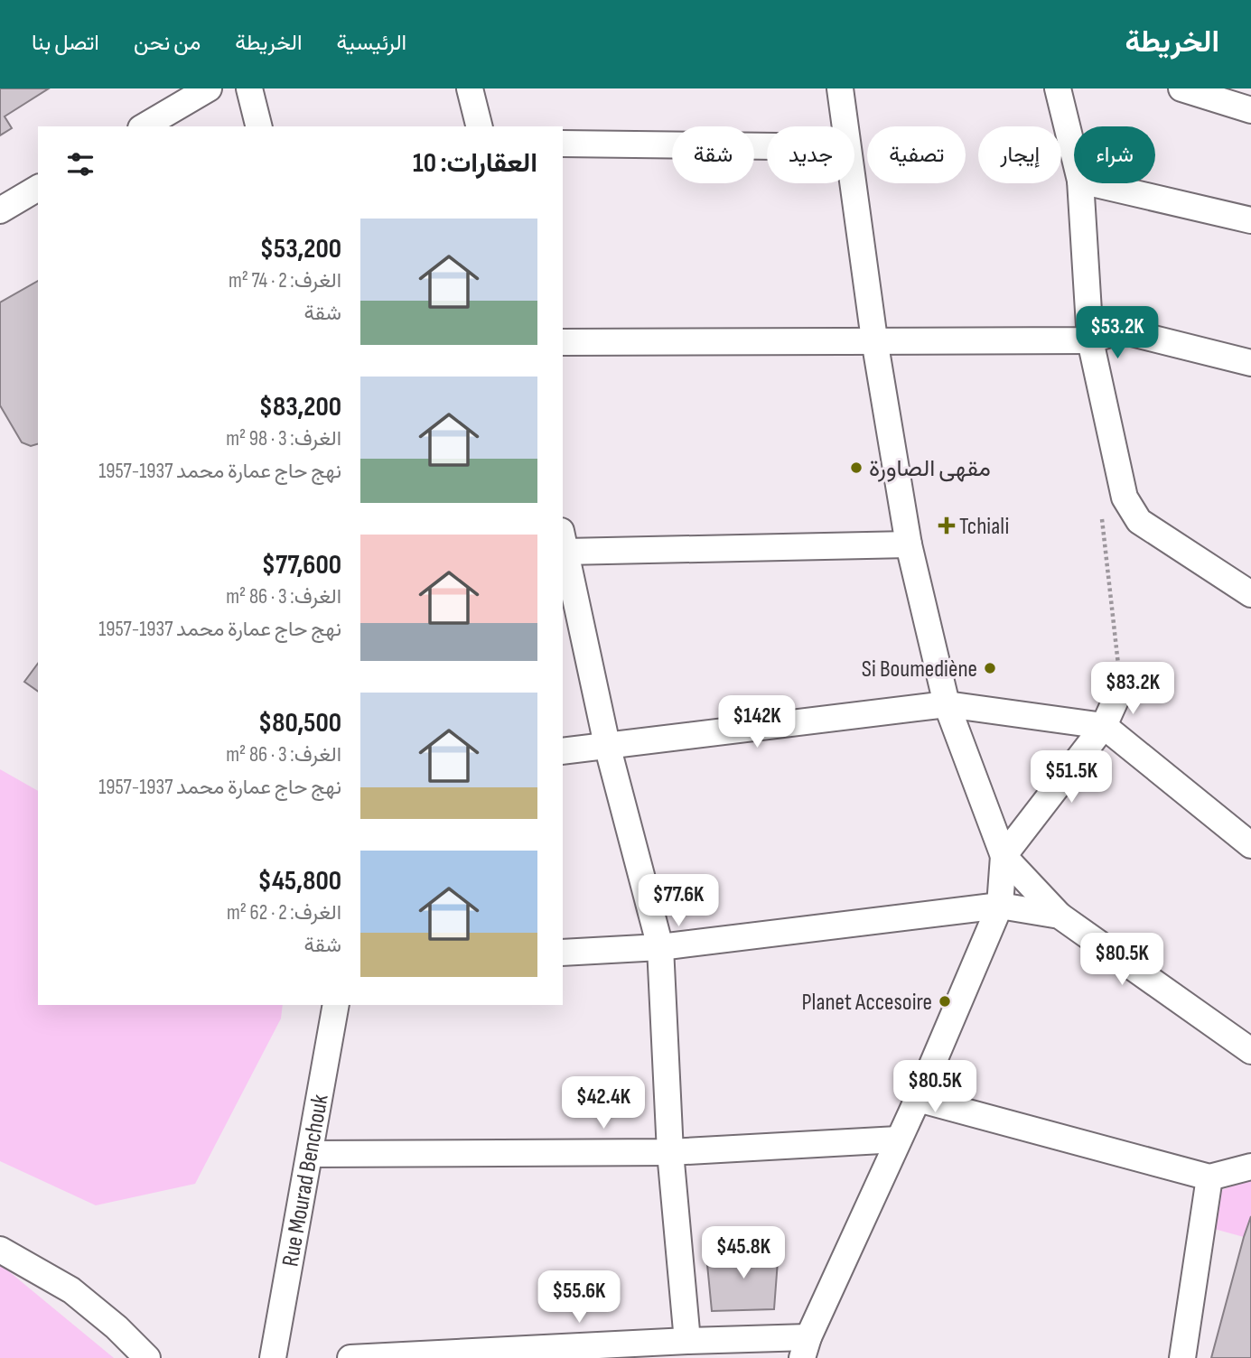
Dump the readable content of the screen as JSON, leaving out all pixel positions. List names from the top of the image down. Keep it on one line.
{"streets":{"street":["Rue Mourad Benchouk"]},"places":{"other":["مقهى الصاورة","Si Boumediène","Planet Accesoire"],"health":["Tchiali"]},"page":{"header":"الخريطة","nav":["الرئيسية","الخريطة","من نحن","اتصل بنا"],"chip":["شراء","إيجار","تصفية","جديد","شقة"],"heading":"العقارات: 10","list":[{"name":"$53,200","note":"الغرف: 2 · 74 m² · شقة"},{"name":"$83,200","note":"الغرف: 3 · 98 m² · نهج حاج عمارة محمد 1937-1957"},{"name":"$77,600","note":"الغرف: 3 · 86 m² · نهج حاج عمارة محمد 1937-1957"},{"name":"$80,500","note":"الغرف: 3 · 86 m² · نهج حاج عمارة محمد 1937-1957"},{"name":"$45,800","note":"الغرف: 2 · 62 m² · شقة"}],"price":["$53.2K","$83.2K","$142K","$51.5K","$77.6K","$80.5K","$80.5K","$42.4K","$45.8K","$55.6K"]}}
